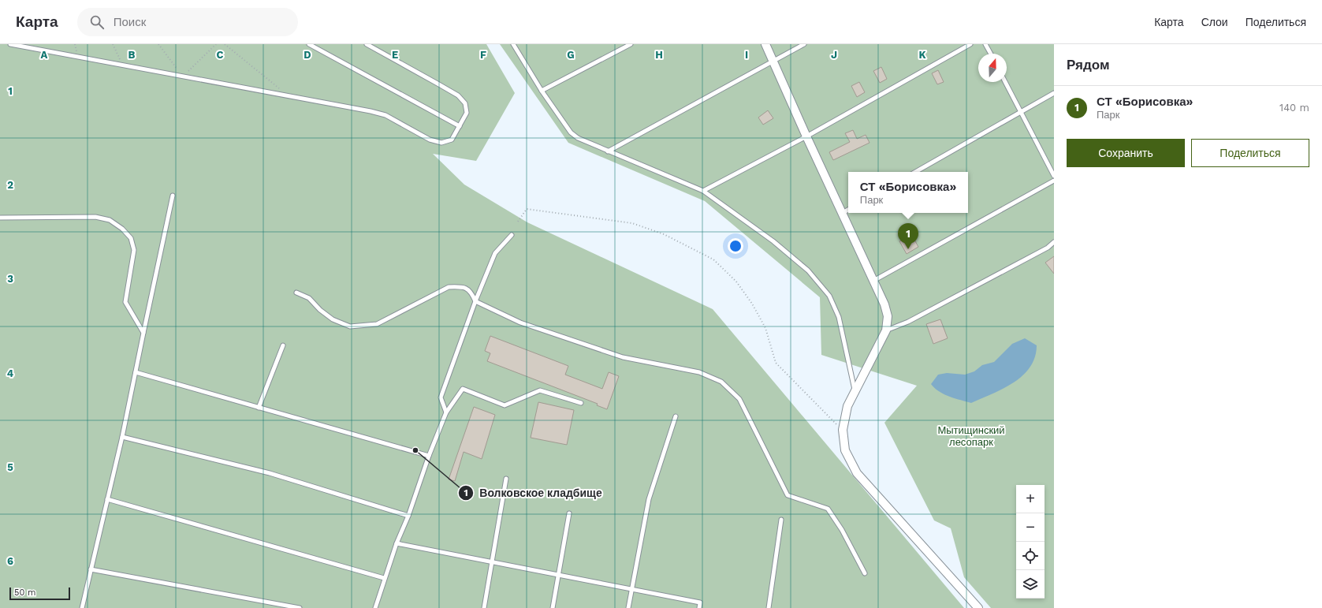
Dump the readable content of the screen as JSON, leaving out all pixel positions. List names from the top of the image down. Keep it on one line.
{"parks":["Мытищинский лесопарк"],"places":["Волковское кладбище"],"scale_bar":"50 m","north":"top","page":{"header":"Карта","search":"Поиск","nav":["Карта","Слои","Поделиться"],"heading":"Рядом","list":[{"mark":"1","name":"СТ «Борисовка»","note":"Парк","value":"140 m"}],"buttons":["Сохранить","Поделиться"],"popup":["СТ «Борисовка»","Парк"],"pins":"1","map_buttons":["+","−"],"scale":"50 m"},"grid":{"columns":["A","B","C","D","E","F","G","H","I","J","K"],"rows":["1","2","3","4","5","6"]}}
